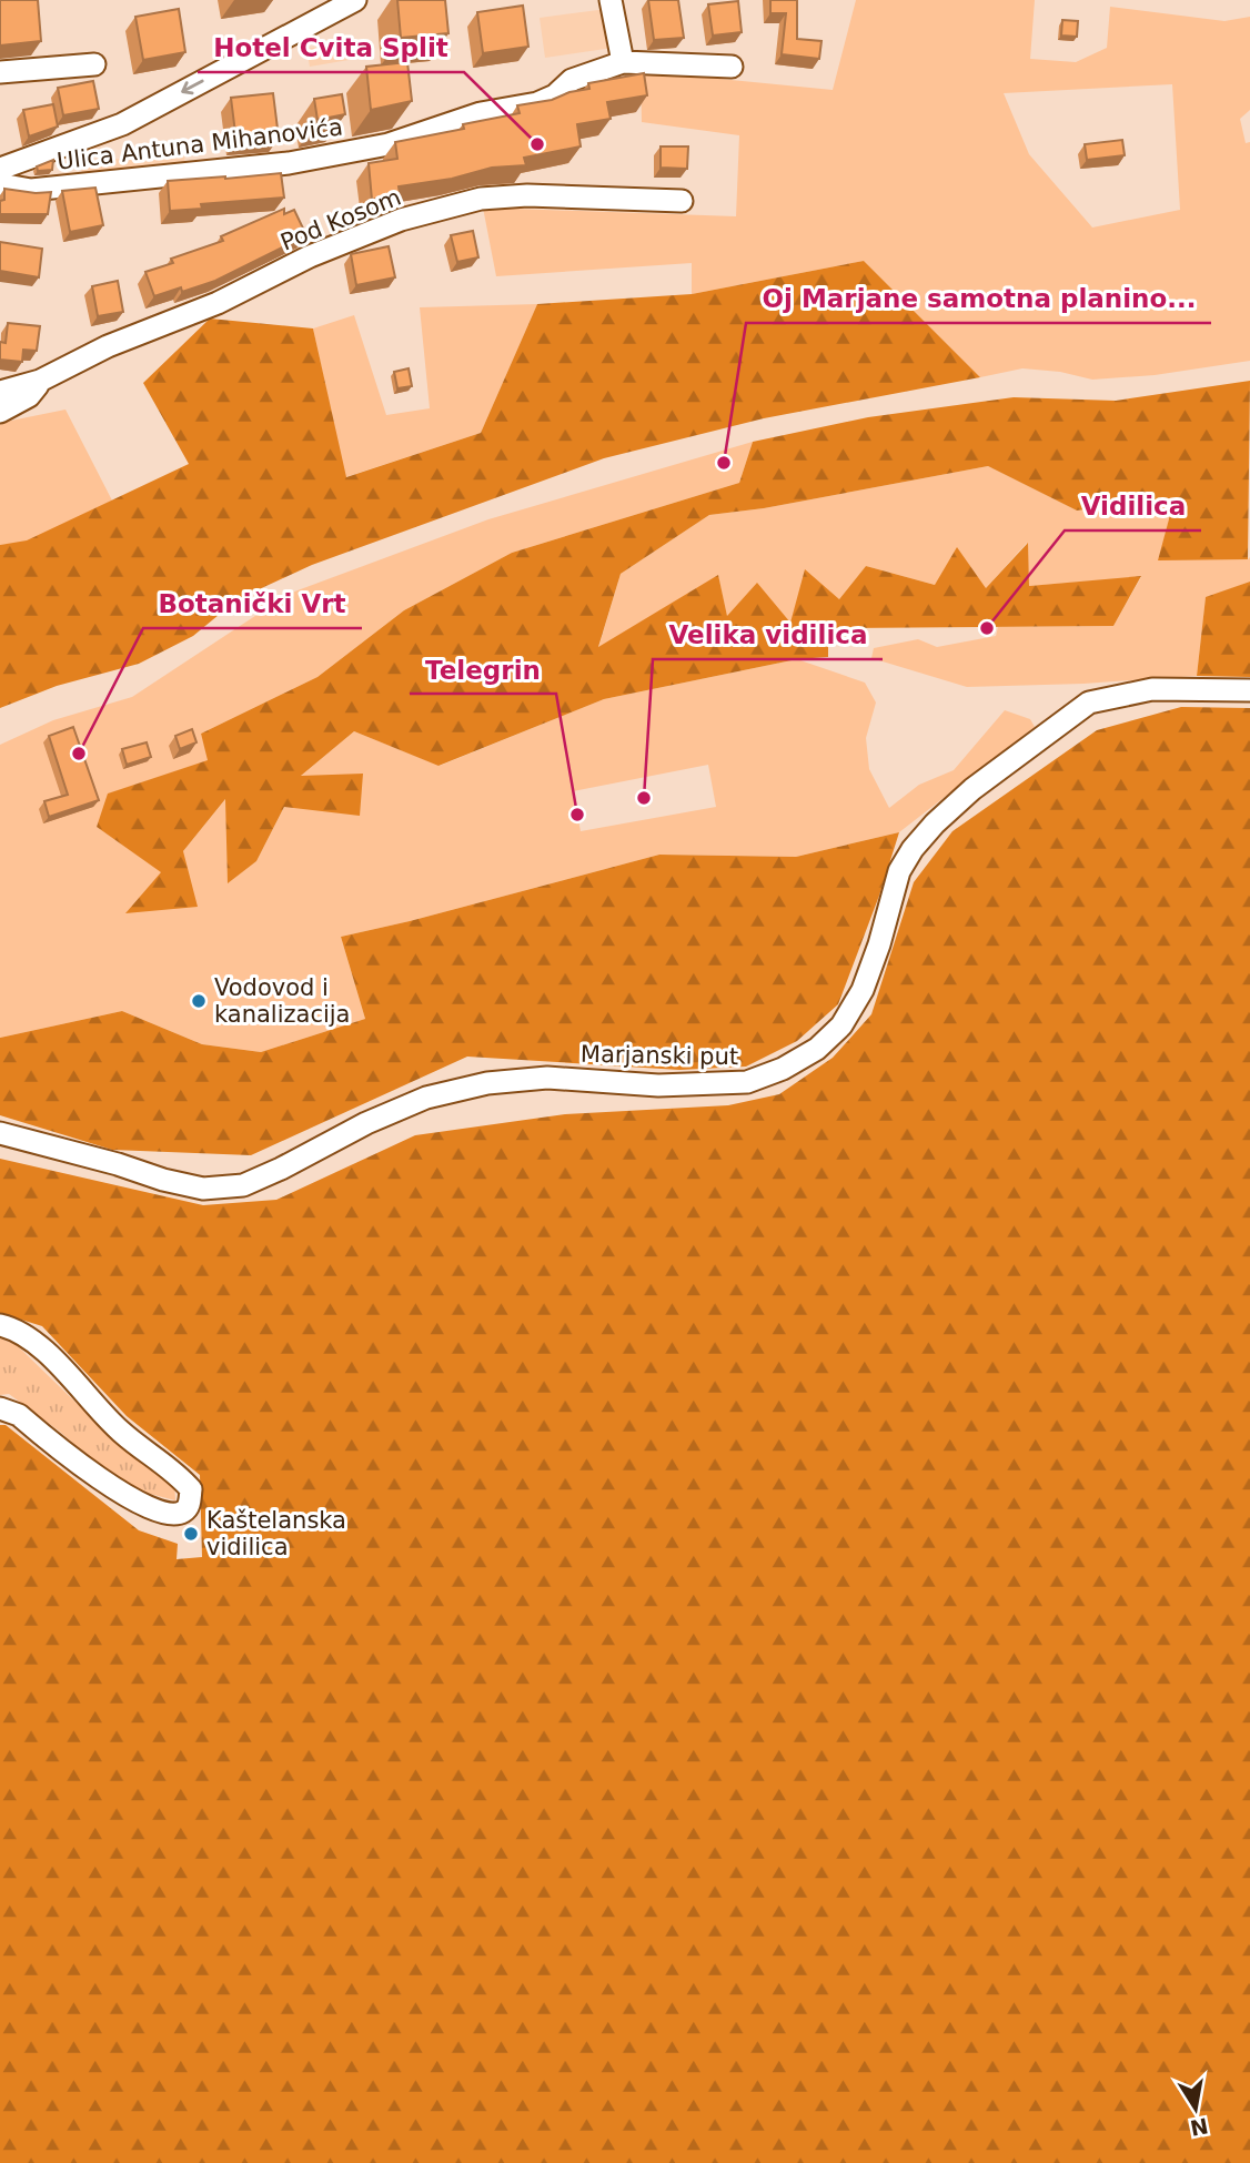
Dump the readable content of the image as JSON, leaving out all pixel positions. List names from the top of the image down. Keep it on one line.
{"streets":{"street":["Ulica Antuna Mihanovića","Pod Kosom","Marjanski put"]},"places":["Hotel Cvita Split","Oj Marjane samotna planino...","Vidilica","Botanički Vrt","Velika vidilica","Telegrin","Vodovod i kanalizacija","Kaštelanska vidilica"],"north":"bottom"}
